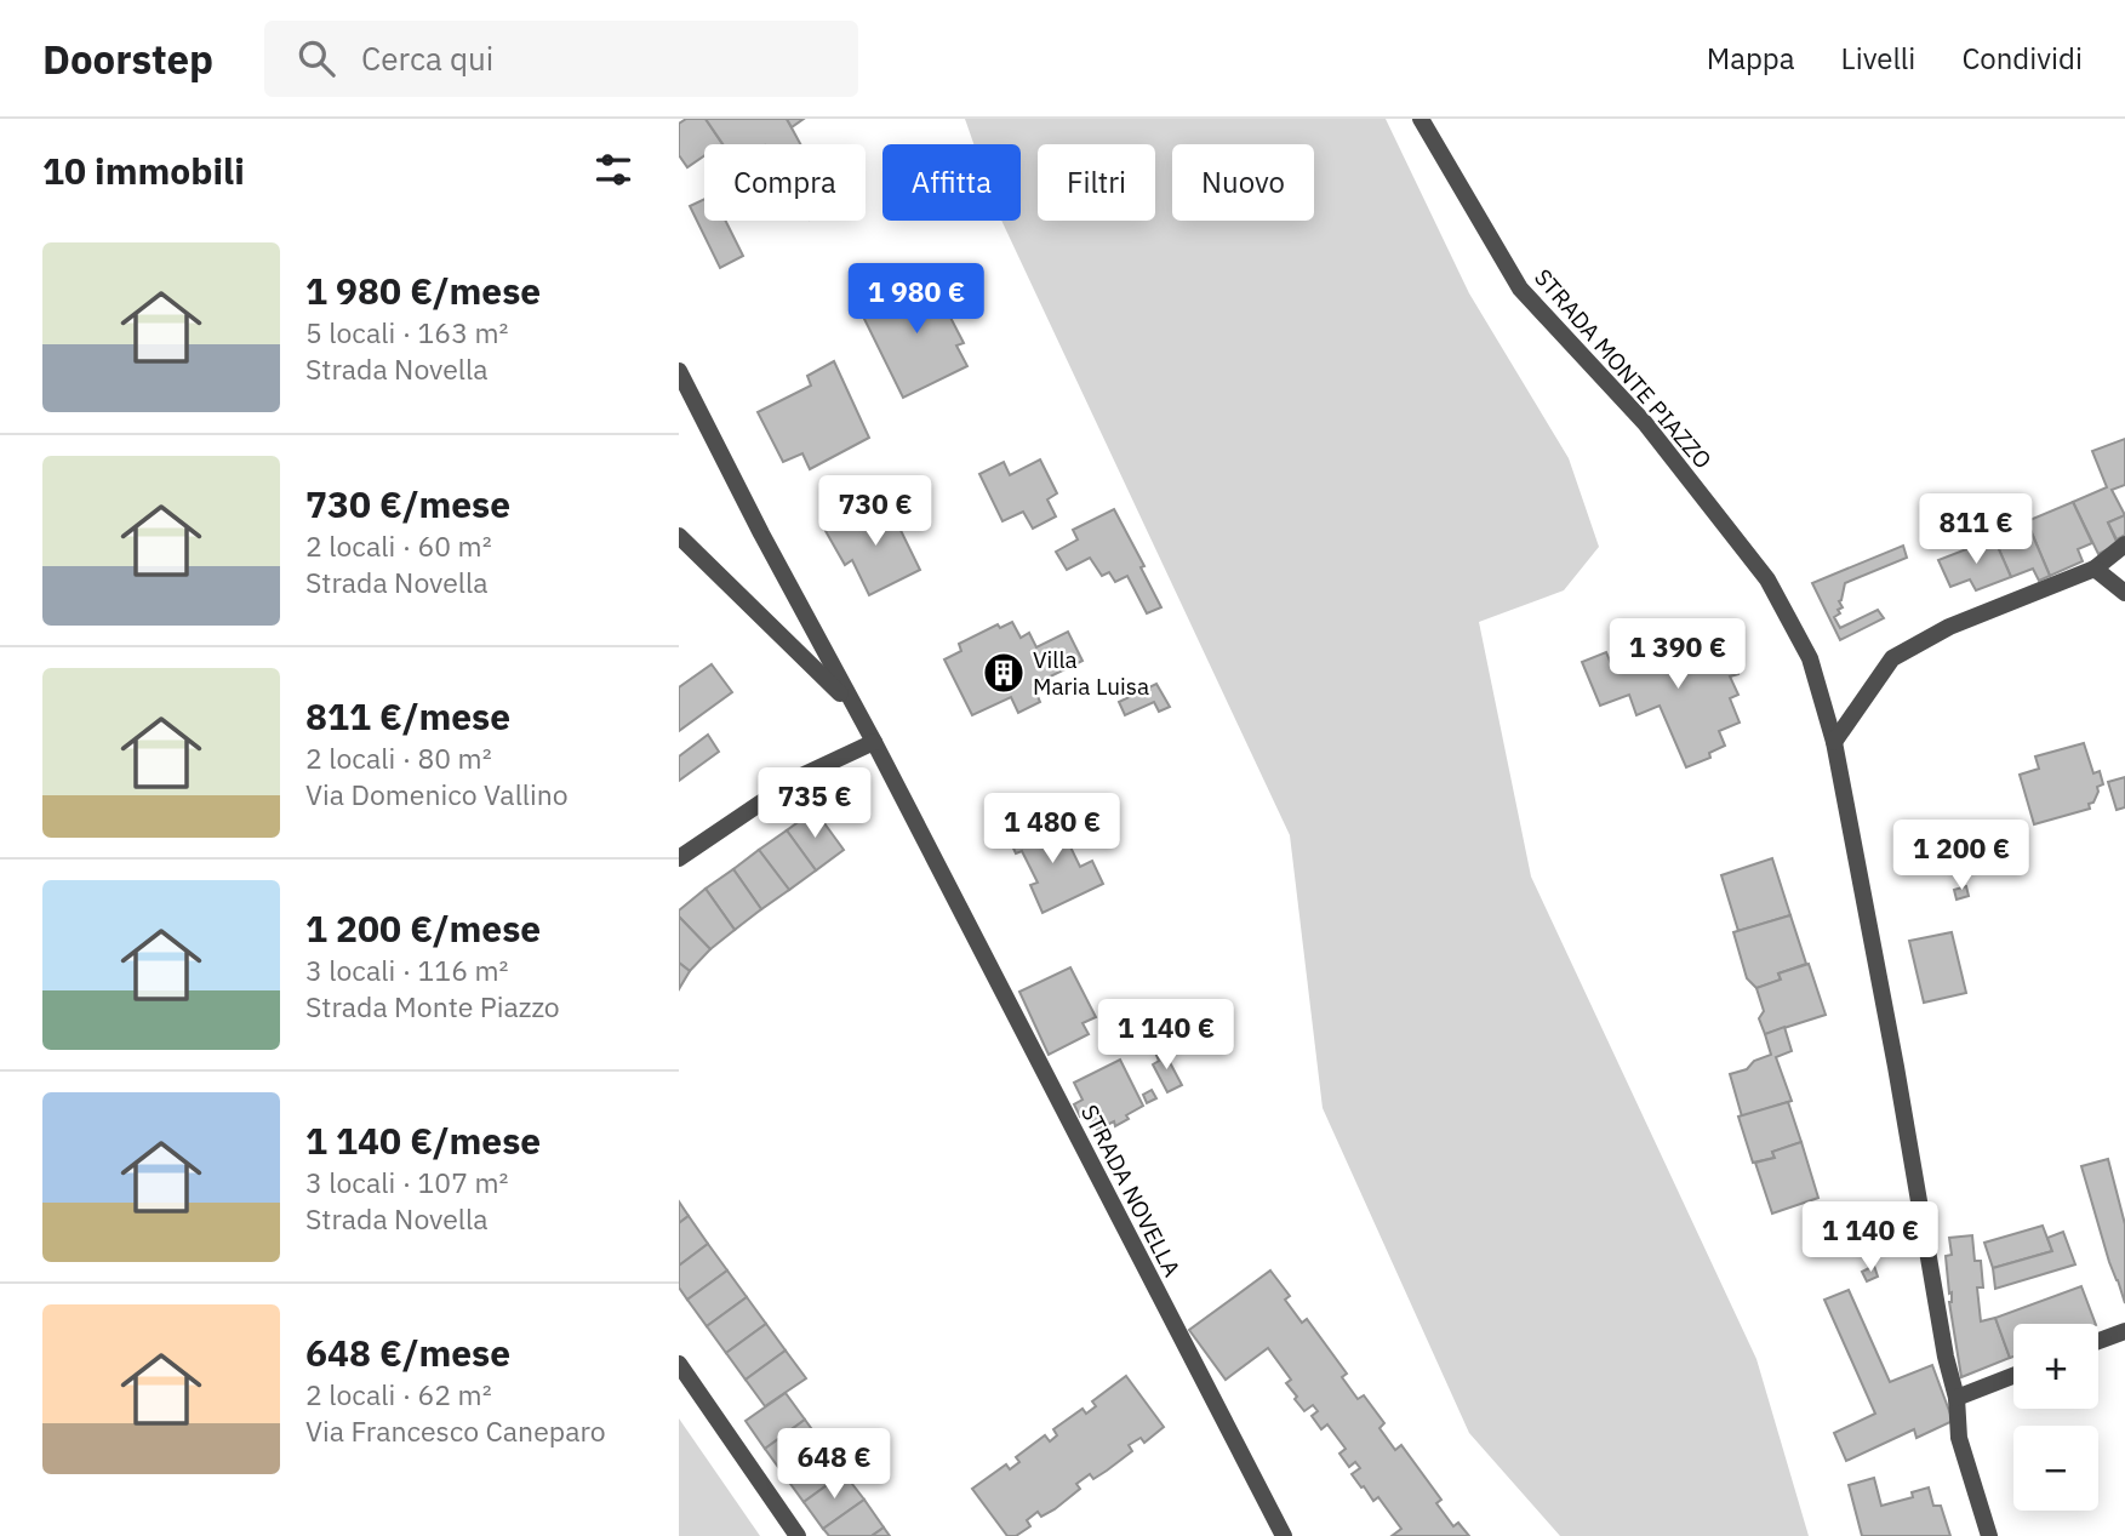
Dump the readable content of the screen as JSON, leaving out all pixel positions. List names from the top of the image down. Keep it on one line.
{"streets":{"street":["STRADA MONTE PIAZZO","STRADA NOVELLA"]},"places":{"building":["Villa Maria Luisa"]},"page":{"header":"Doorstep","search":"Cerca qui","nav":["Mappa","Livelli","Condividi"],"heading":"10 immobili","chip":["Compra","Affitta","Filtri","Nuovo"],"list":[{"name":"1 980 €/mese","note":"5 locali · 163 m² · Strada Novella"},{"name":"730 €/mese","note":"2 locali · 60 m² · Strada Novella"},{"name":"811 €/mese","note":"2 locali · 80 m² · Via Domenico Vallino"},{"name":"1 200 €/mese","note":"3 locali · 116 m² · Strada Monte Piazzo"},{"name":"1 140 €/mese","note":"3 locali · 107 m² · Strada Novella"},{"name":"648 €/mese","note":"2 locali · 62 m² · Via Francesco Caneparo"}],"price":["1 980 €","730 €","811 €","1 390 €","735 €","1 480 €","1 200 €","1 140 €","1 140 €","648 €"],"map_buttons":["+","−"]}}
